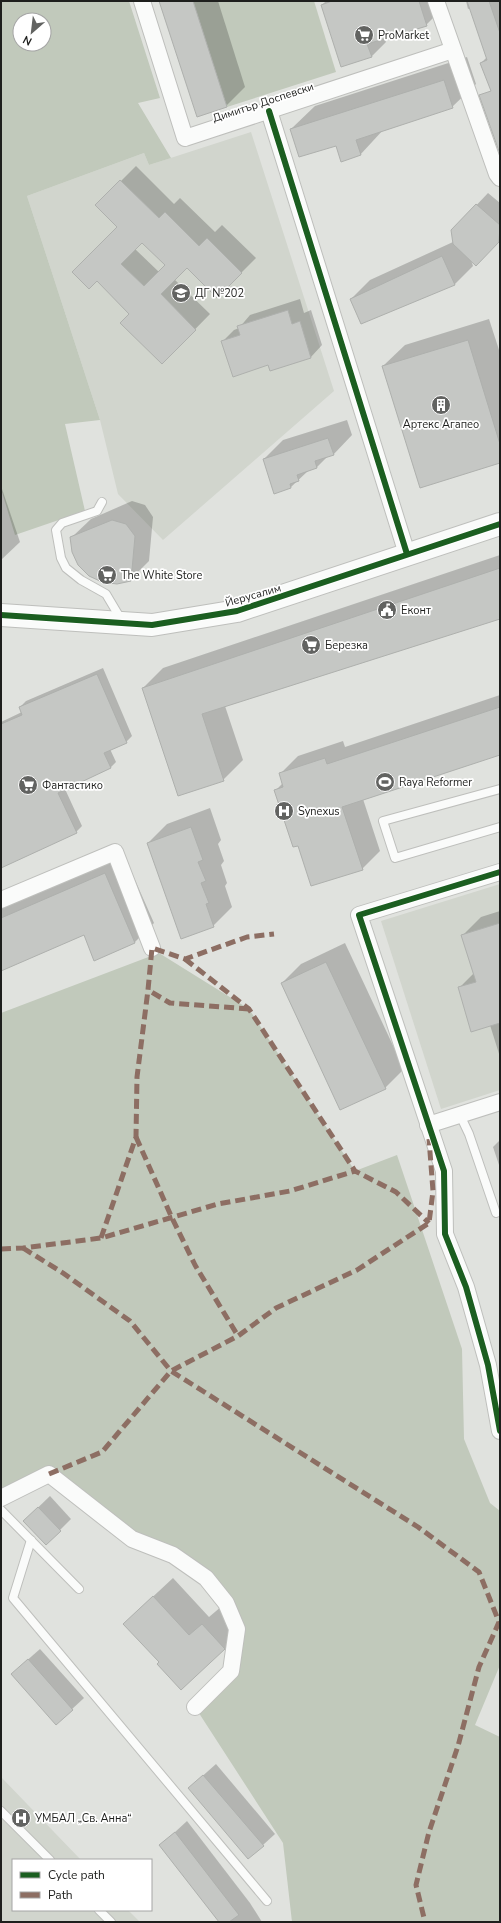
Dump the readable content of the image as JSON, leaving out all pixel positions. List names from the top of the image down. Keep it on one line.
{"streets":{"street":["Димитър Доспевски","Йерусалим"]},"places":{"supermarket":["ProMarket","The White Store","Березка","Фантастико"],"school or university":["ДГ №202"],"building":["Артекс Агапео"],"public building":["Еконт"],"sports":["Raya Reformer"],"hospital":["Synexus","УМБАЛ „Св. Анна“"]},"legend":["Cycle path","Path"],"north":"bottom left"}
